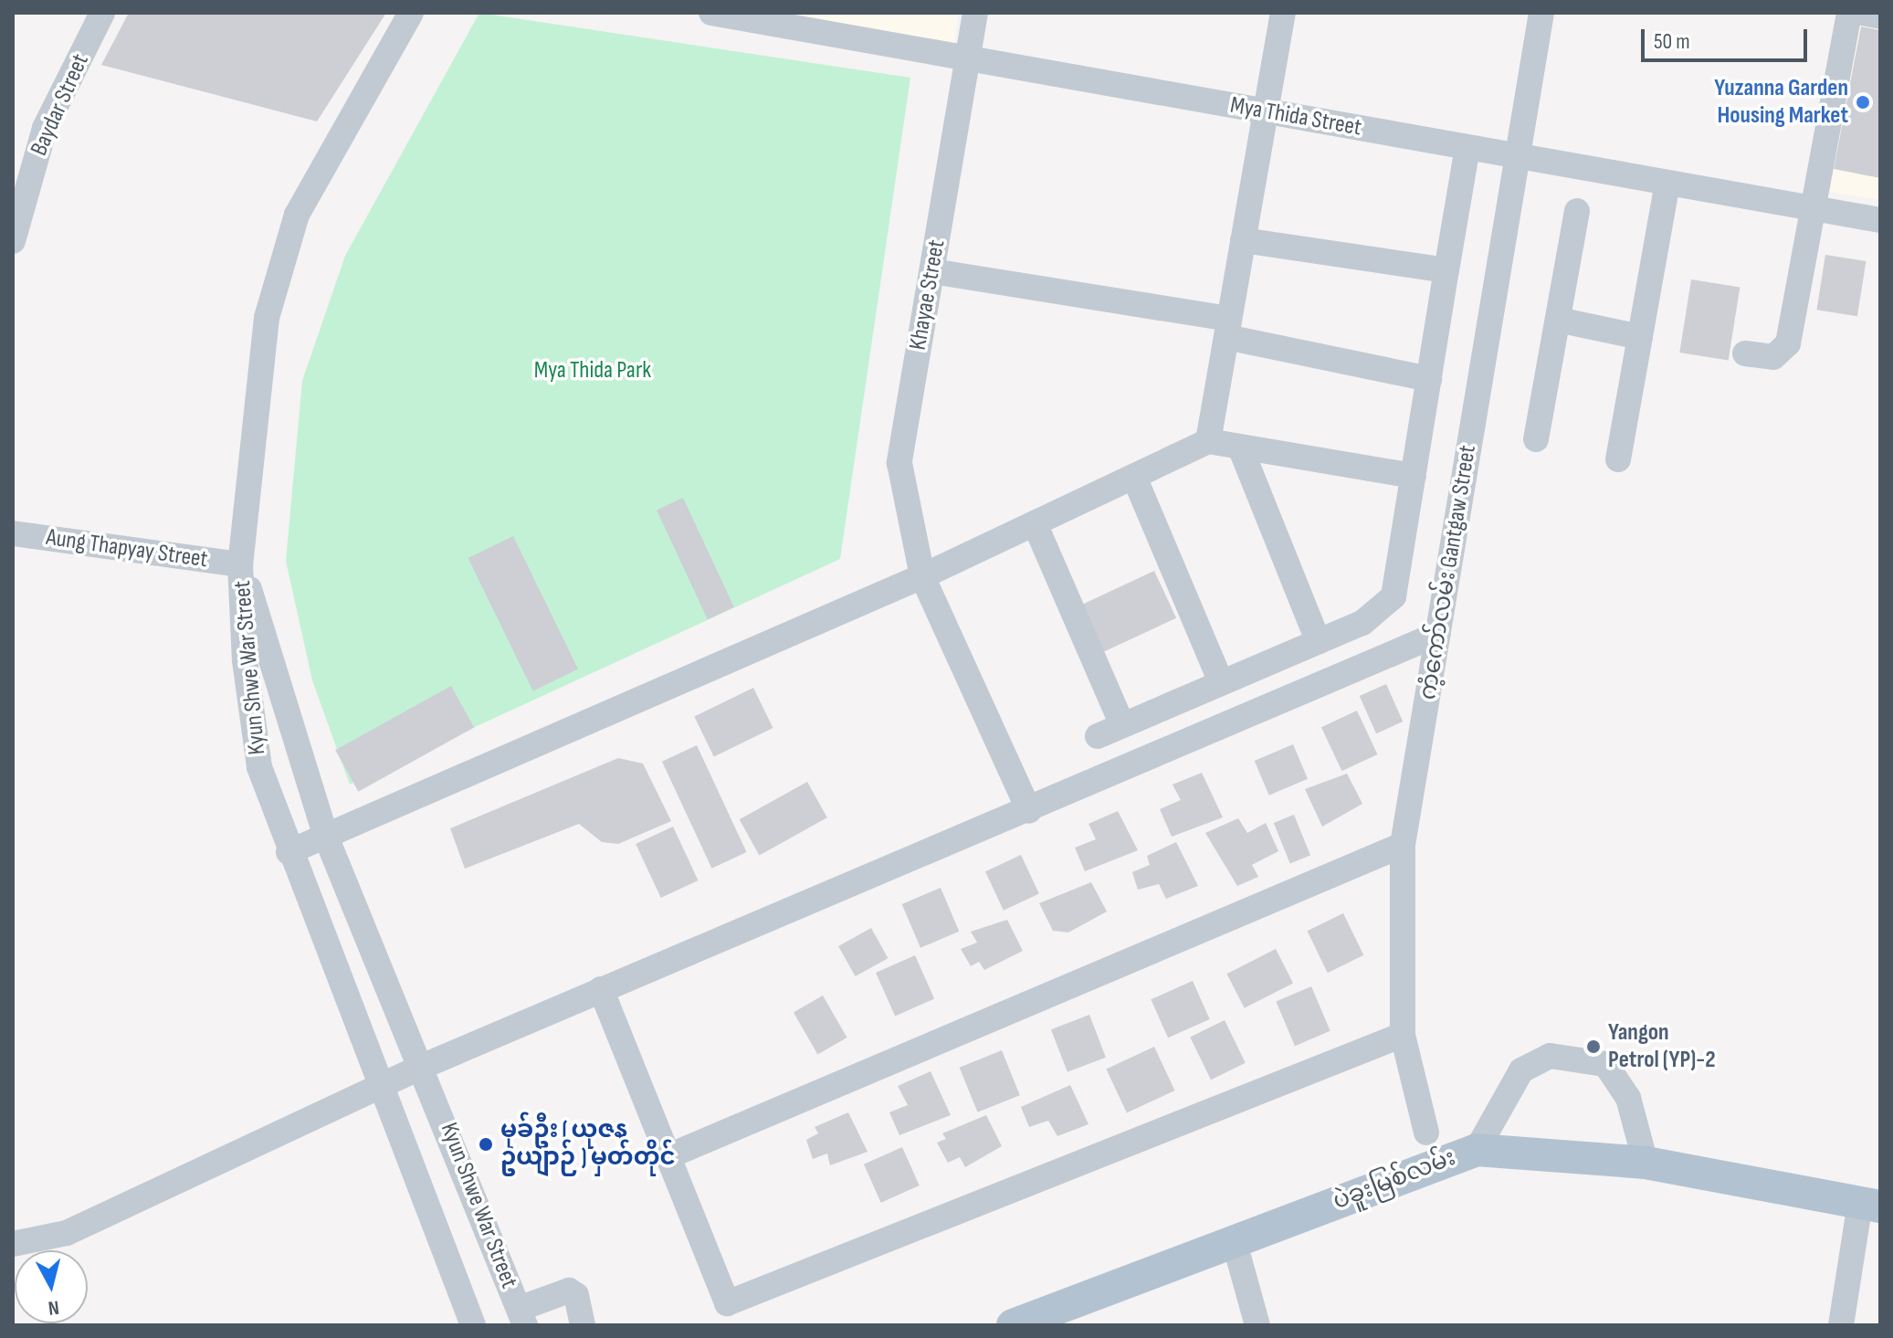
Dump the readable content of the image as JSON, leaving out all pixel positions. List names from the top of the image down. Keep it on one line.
{"streets":{"main road":["ပဲခူးမြစ်လမ်း"],"street":["Baydar Street","Mya Thida Street","Khayae Street","Aung Thapyay Street","ကံ့ကော်လမ်း Gantgaw Street","Kyun Shwe War Street"]},"crossings":[["Mya Thida Street","Khayae Street"],["Mya Thida Street","ကံ့ကော်လမ်း Gantgaw Street"],["Aung Thapyay Street","Kyun Shwe War Street"]],"parks":["Mya Thida Park"],"places":["Yuzanna Garden Housing Market","Yangon Petrol (YP)-2","မုခ်ဦး ( ယုဇန ဥယျာဉ် ) မှတ်တိုင်"],"scale_bar":"50 m","north":"bottom"}
